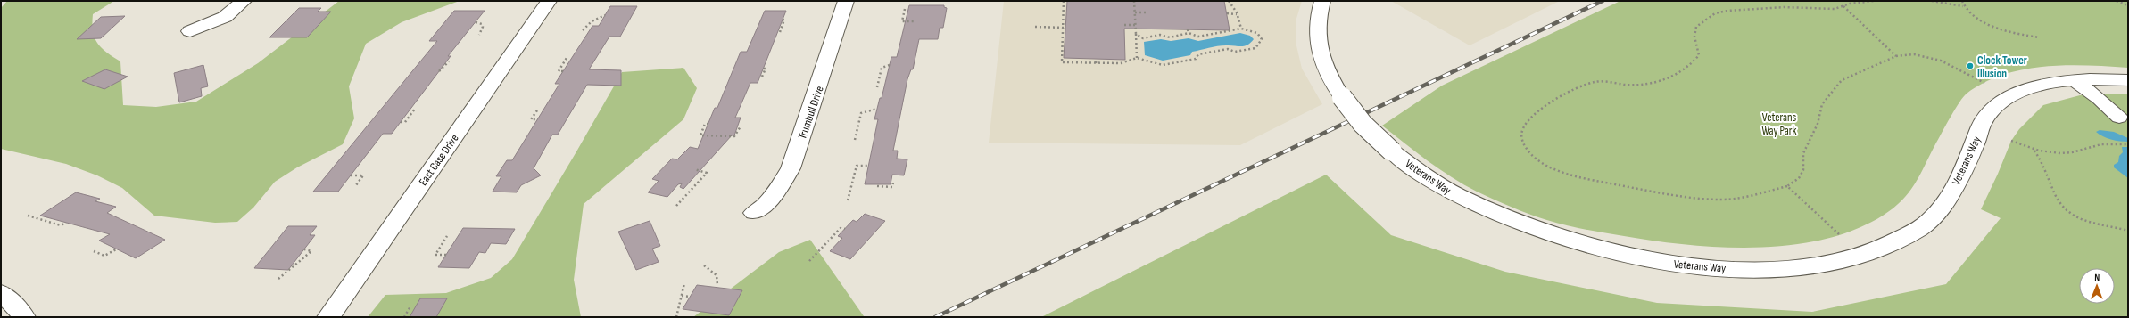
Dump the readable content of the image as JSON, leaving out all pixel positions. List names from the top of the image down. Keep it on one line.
{"streets":{"street":["Trumbull Drive","East Case Drive","Veterans Way"]},"parks":["Veterans Way Park"],"places":["Clock Tower Illusion"],"north":"top"}
